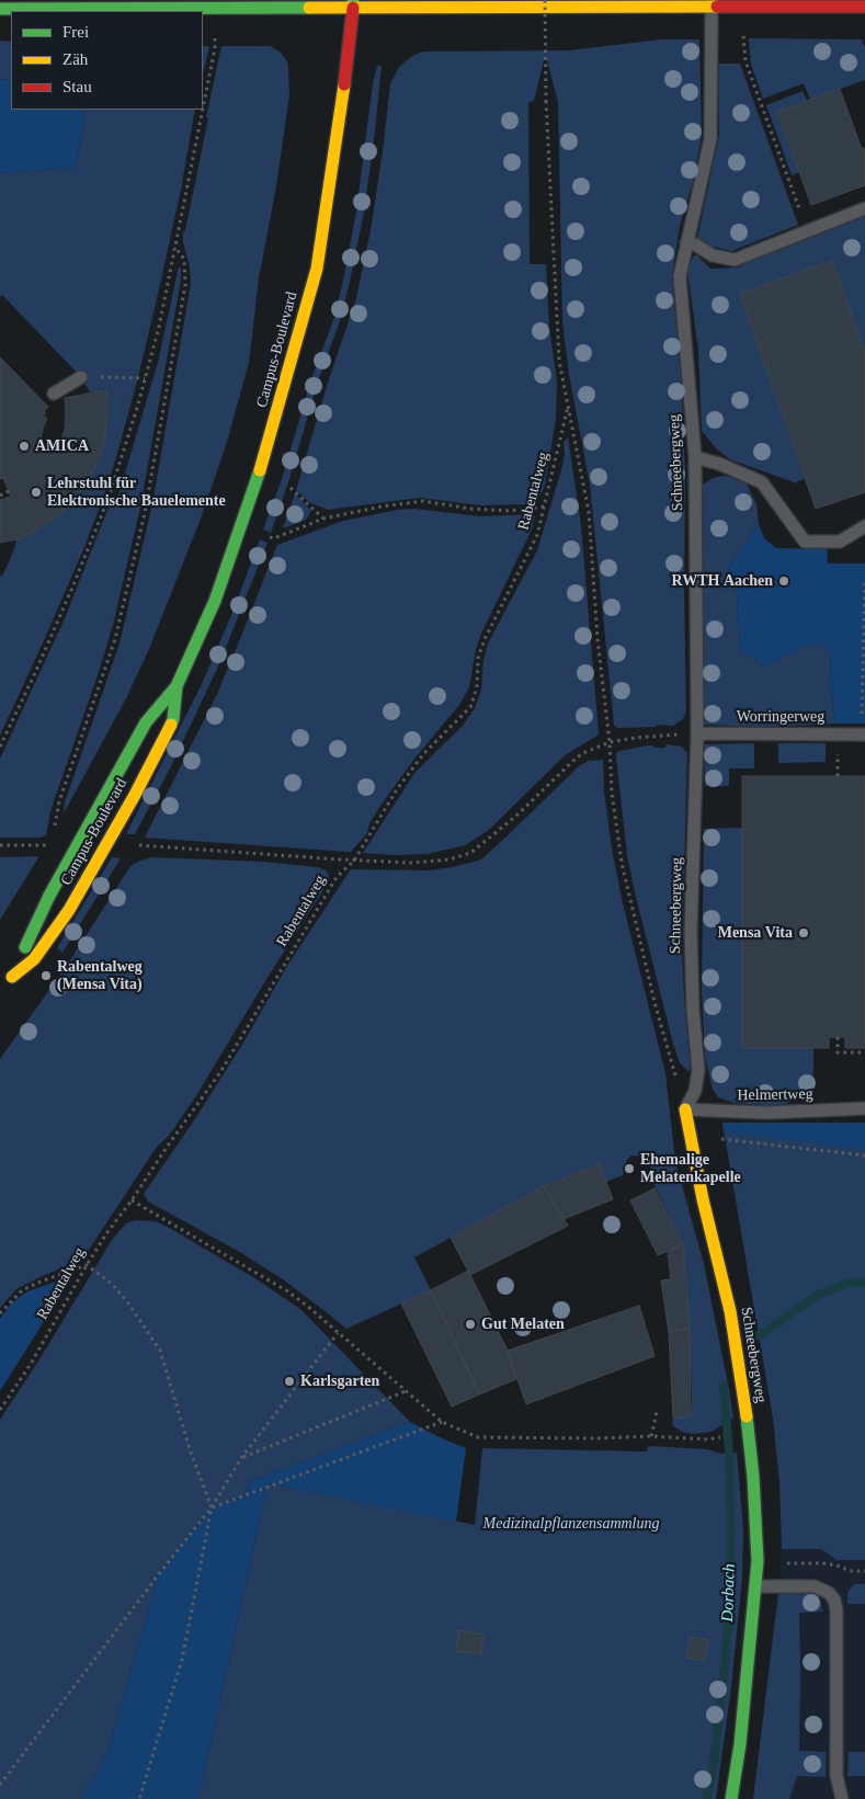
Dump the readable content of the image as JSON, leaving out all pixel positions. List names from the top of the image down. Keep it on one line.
{"streets":{"street":["Campus-Boulevard","Schneebergweg"],"lane":["Worringerweg","Helmertweg"],"path":["Rabentalweg"]},"crossings":[["Schneebergweg","Worringerweg"],["Schneebergweg","Helmertweg"]],"water":["Dorbach"],"parks":["Medizinalpflanzensammlung"],"places":["AMICA","Lehrstuhl für Elektronische Bauelemente","RWTH Aachen","Mensa Vita","Rabentalweg (Mensa Vita)","Ehemalige Melatenkapelle","Gut Melaten","Karlsgarten"],"legend":["Frei","Zäh","Stau"]}
